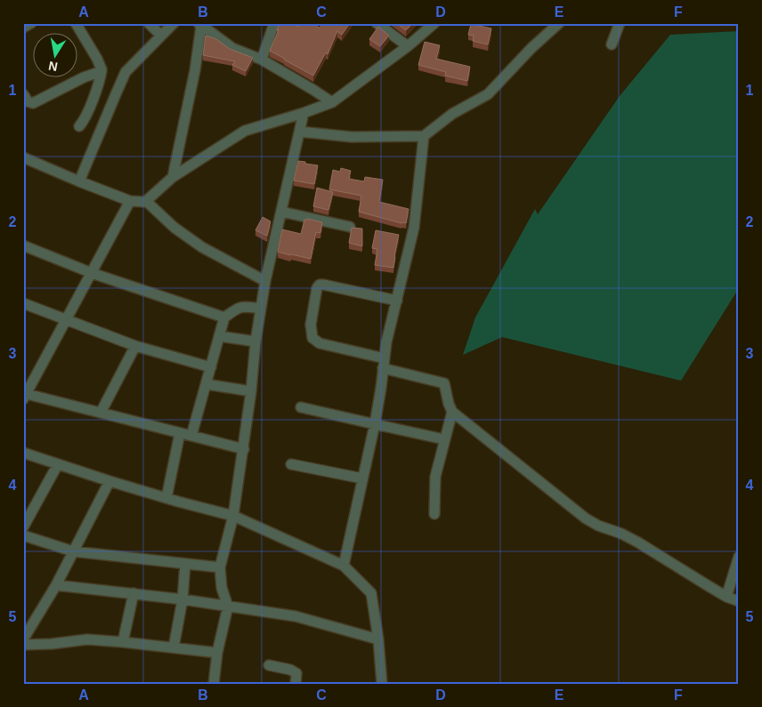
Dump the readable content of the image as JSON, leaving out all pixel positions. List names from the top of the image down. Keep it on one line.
{"north":"bottom","grid":{"columns":["A","B","C","D","E","F"],"rows":["1","2","3","4","5"]}}
